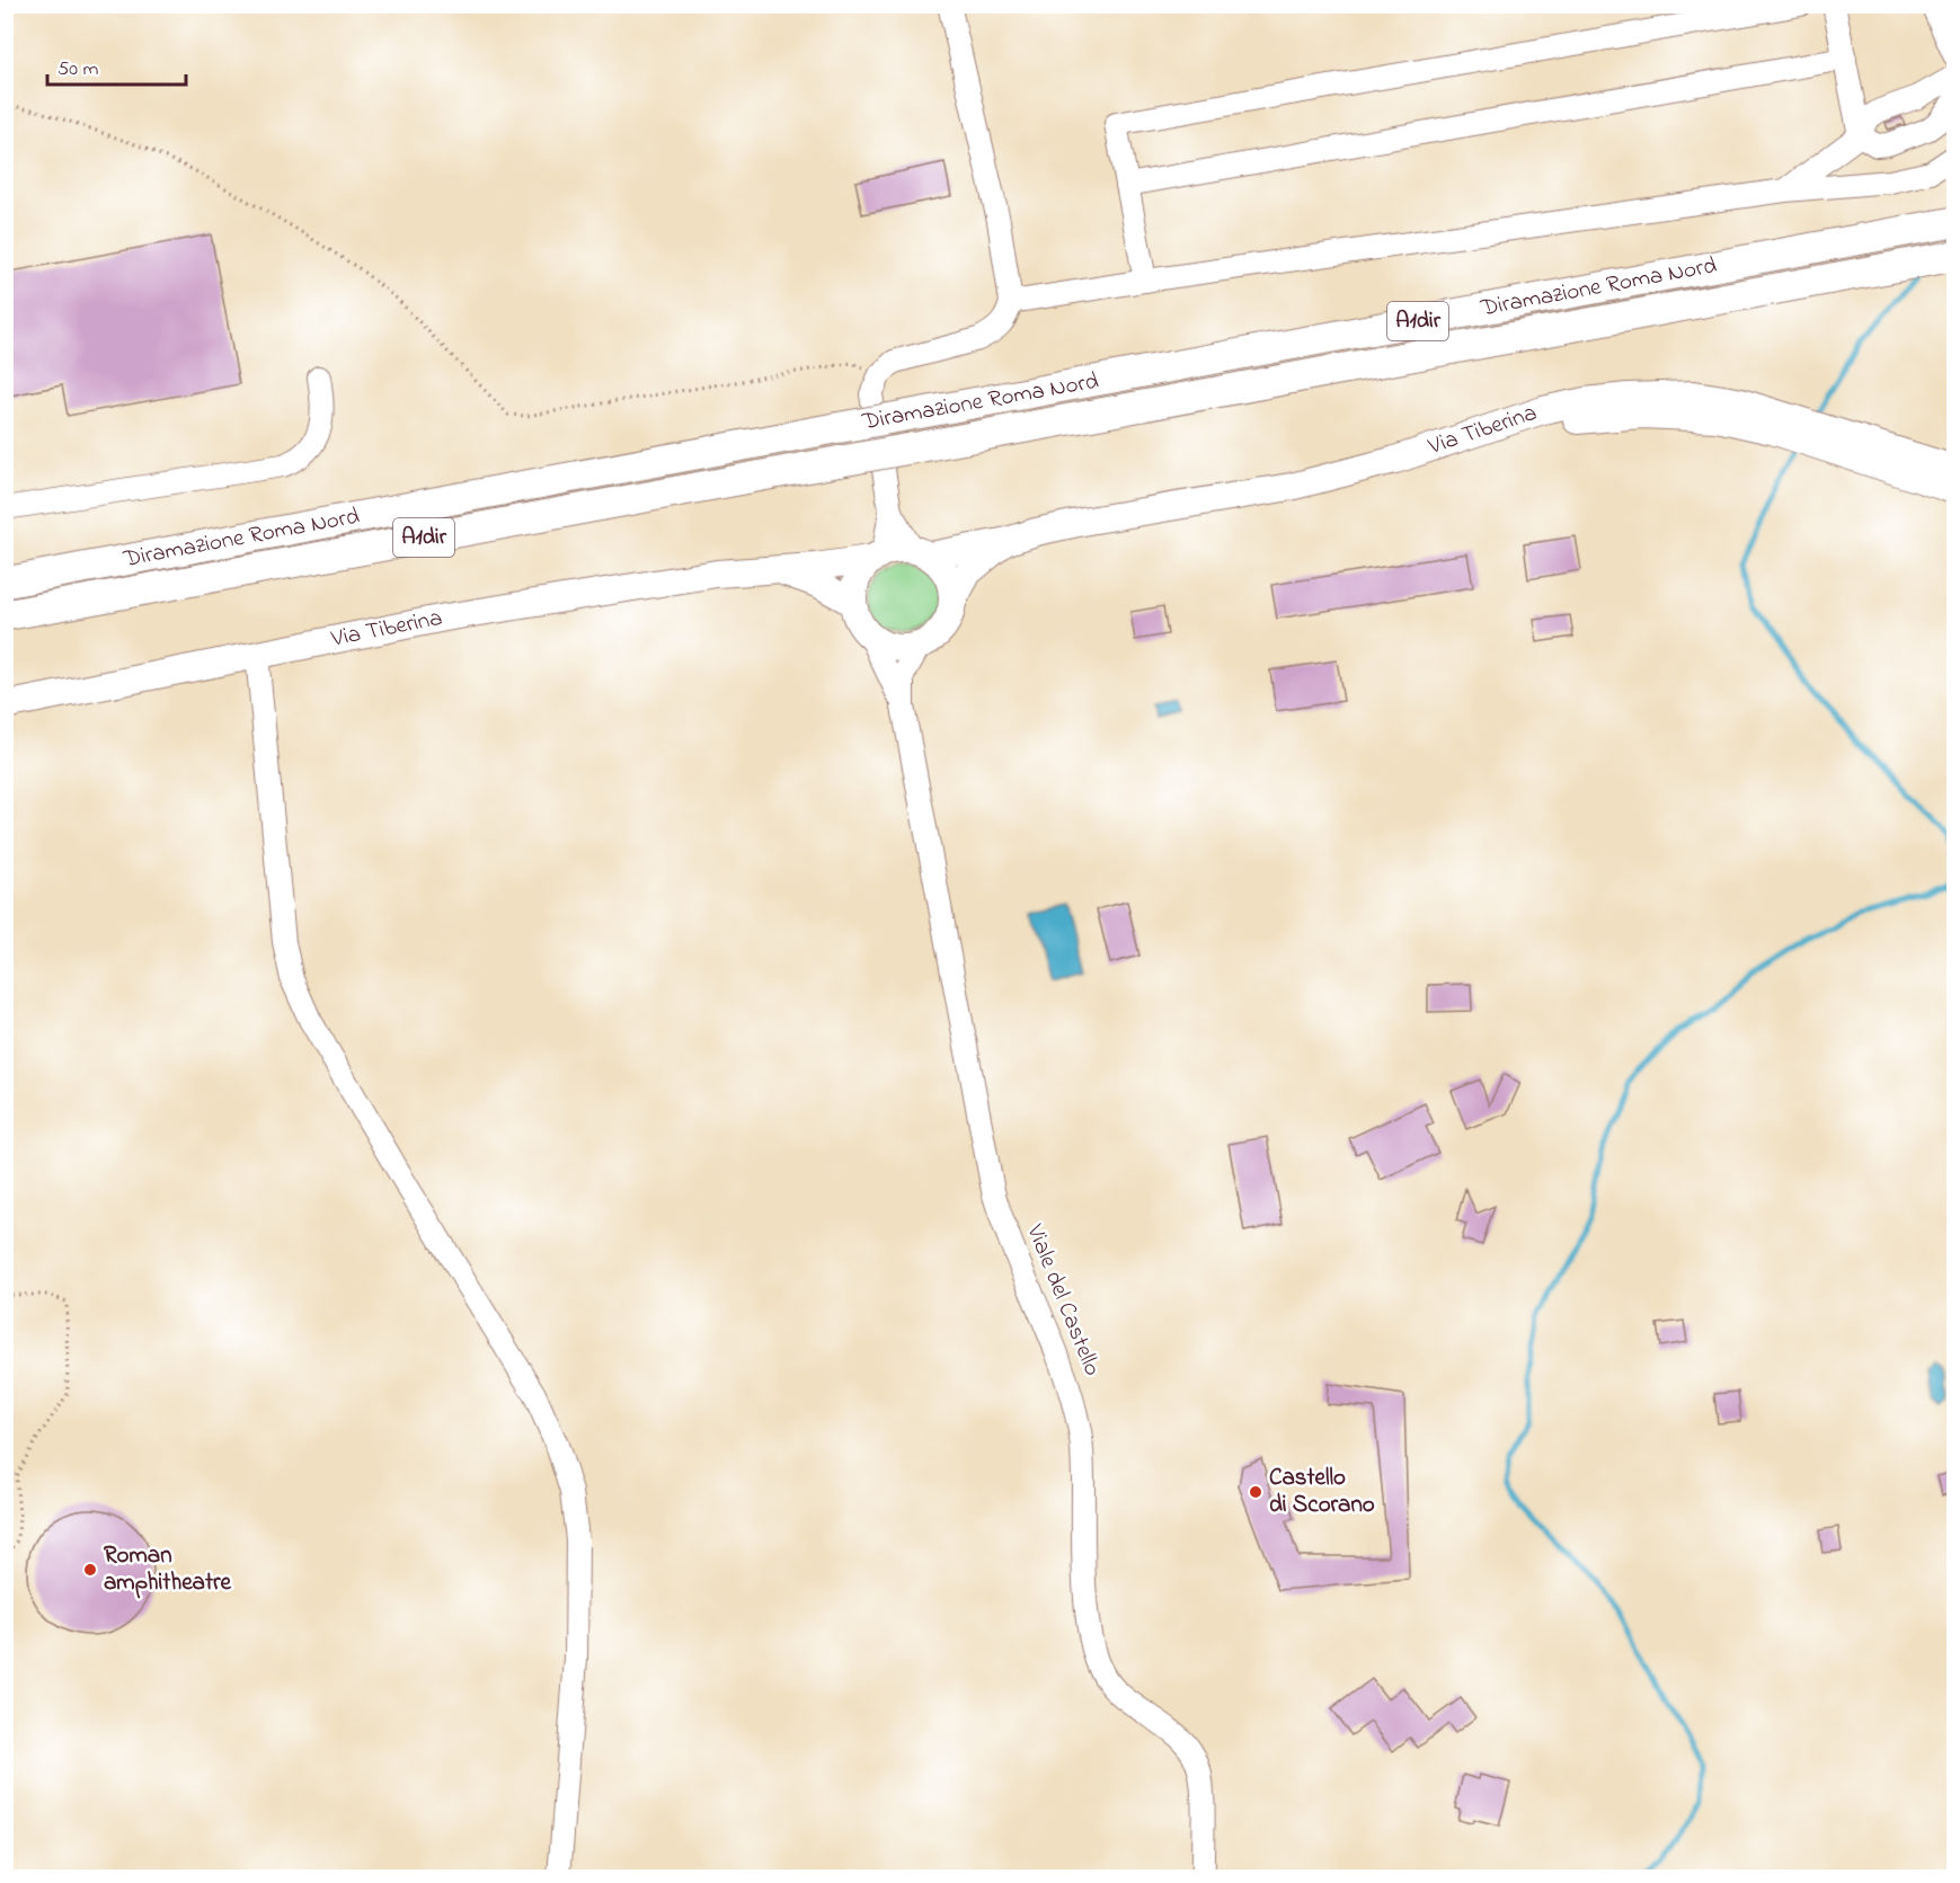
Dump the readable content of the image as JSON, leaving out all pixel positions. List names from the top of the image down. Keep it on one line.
{"streets":{"highway":["Diramazione Roma Nord","A1dir"],"main road":["Via Tiberina"],"street":["Viale del Castello"]},"places":["Castello di Scorano","Roman amphitheatre"],"scale_bar":"50 m"}
